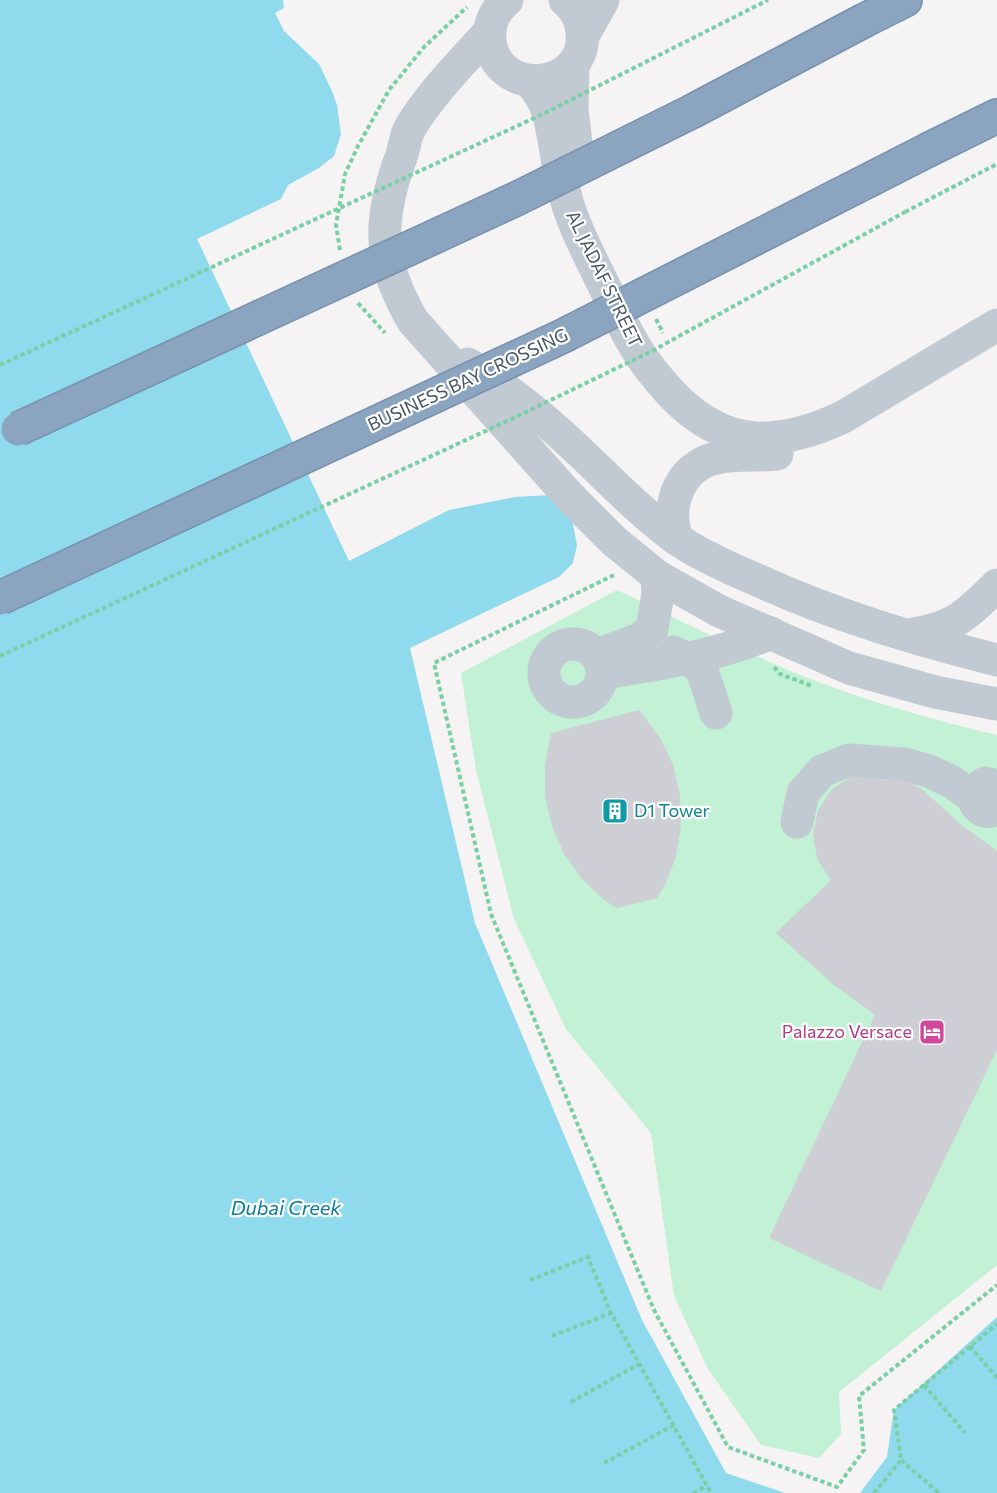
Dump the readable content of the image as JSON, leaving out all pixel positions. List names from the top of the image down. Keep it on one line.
{"streets":{"highway":["BUSINESS BAY CROSSING"],"street":["AL JADAF STREET"]},"water":["Dubai Creek"],"places":{"building":["D1 Tower"],"hotel":["Palazzo Versace"]}}
